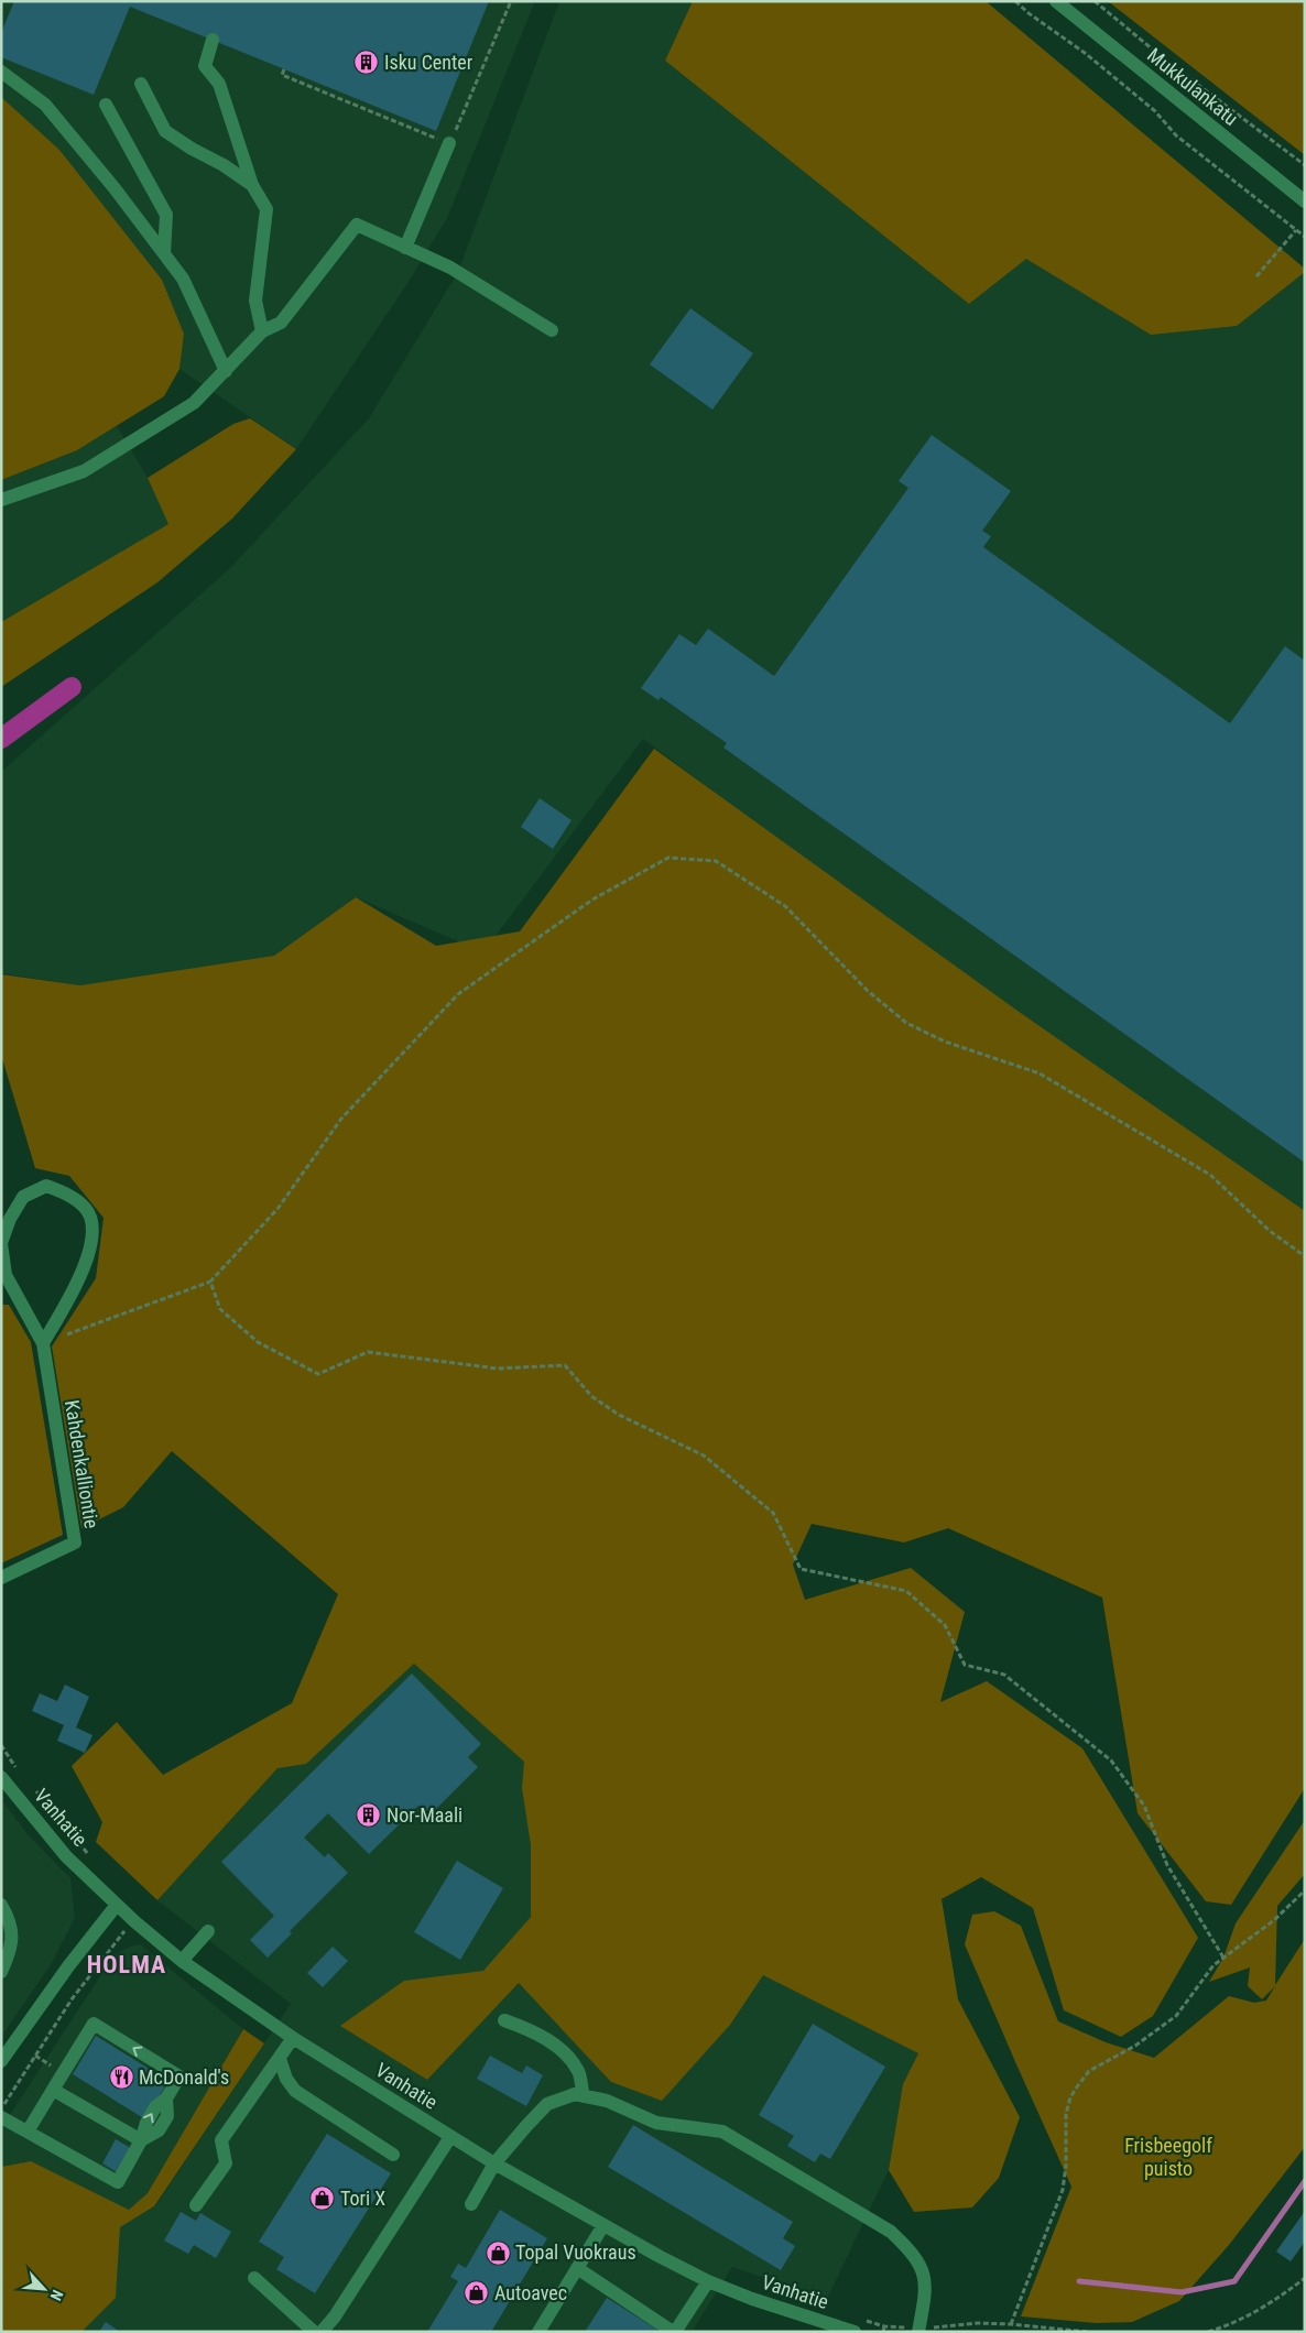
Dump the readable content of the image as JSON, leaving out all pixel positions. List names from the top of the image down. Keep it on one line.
{"streets":{"street":["Mukkulankatu","Kahdenkalliontie","Vanhatie"]},"districts":["HOLMA"],"parks":["Frisbeegolf puisto"],"places":{"building":["Isku Center","Nor-Maali"],"restaurant":["McDonald's"],"shop":["Tori X","Topal Vuokraus","Autoavec"]},"north":"bottom right"}
